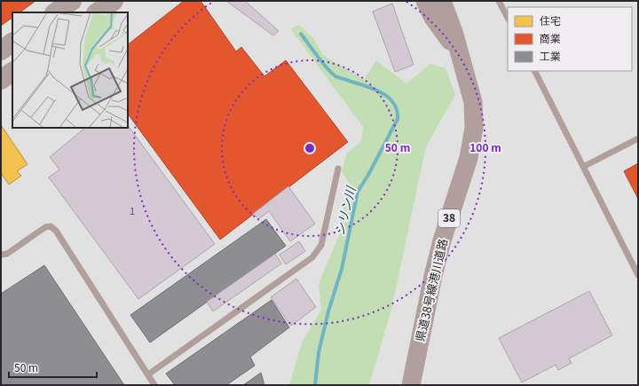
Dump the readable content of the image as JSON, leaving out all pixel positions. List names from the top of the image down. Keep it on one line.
{"streets":{"main road":["38","県道38号線港川道路"]},"water":["シリン川"],"house_numbers":["1"],"legend":["住宅","商業","工業"],"scale_bar":"50 m","rings":["50 m","100 m"]}
